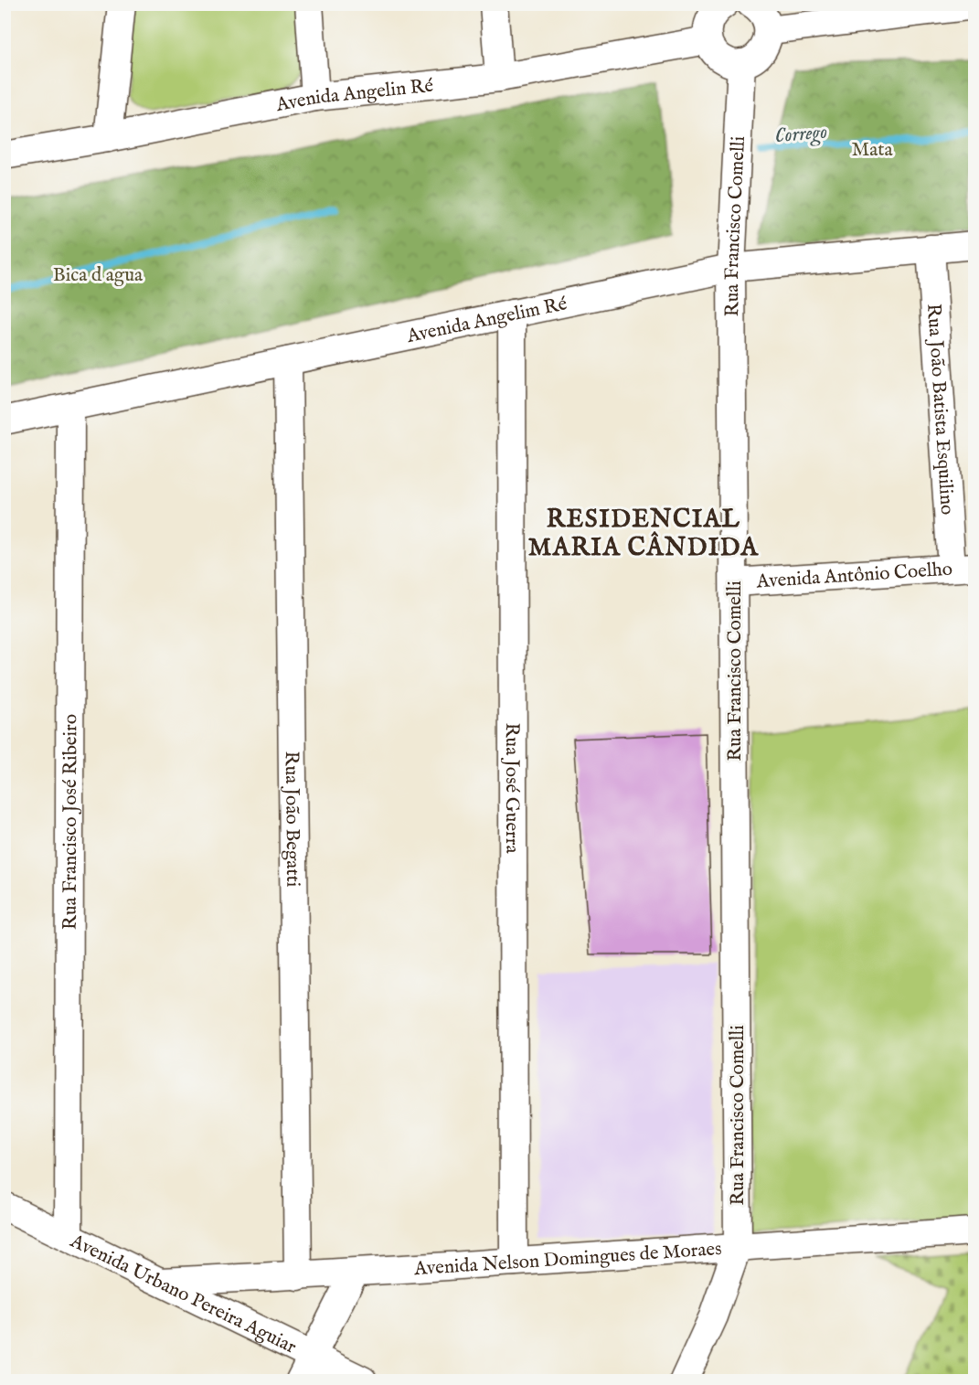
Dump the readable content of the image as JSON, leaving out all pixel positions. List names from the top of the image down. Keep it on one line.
{"streets":{"street":["Avenida Angelin Ré","Rua Francisco Comelli","Avenida Angelim Ré","Rua João Batista Esquilino","Avenida Antônio Coelho","Rua José Guerra","Rua João Begatti","Rua Francisco José Ribeiro","Avenida Nelson Domingues de Moraes","Avenida Urbano Pereira Aguiar"]},"crossings":[["Rua Francisco Comelli","Avenida Angelim Ré"],["Rua Francisco Comelli","Avenida Antônio Coelho"],["Rua Francisco Comelli","Avenida Nelson Domingues de Moraes"],["Avenida Angelim Ré","Rua João Batista Esquilino"],["Avenida Angelim Ré","Rua José Guerra"],["Avenida Angelim Ré","Rua João Begatti"],["Avenida Angelim Ré","Rua Francisco José Ribeiro"],["Rua João Batista Esquilino","Avenida Antônio Coelho"],["Rua José Guerra","Avenida Nelson Domingues de Moraes"],["Rua João Begatti","Avenida Nelson Domingues de Moraes"],["Rua Francisco José Ribeiro","Avenida Urbano Pereira Aguiar"],["Avenida Nelson Domingues de Moraes","Avenida Urbano Pereira Aguiar"]],"districts":["RESIDENCIAL MARIA CÂNDIDA"],"water":["Corrego"],"parks":["Mata","Bica d agua"]}
